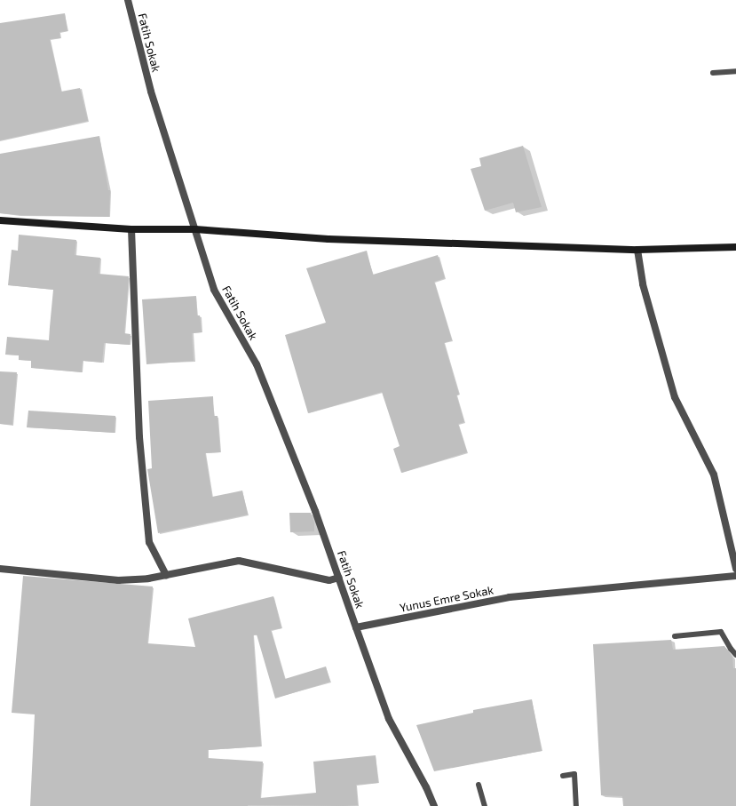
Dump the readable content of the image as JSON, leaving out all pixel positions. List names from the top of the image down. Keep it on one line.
{"streets":{"street":["Fatih Sokak","Yunus Emre Sokak"]},"crossings":[["Fatih Sokak","Yunus Emre Sokak"]]}
